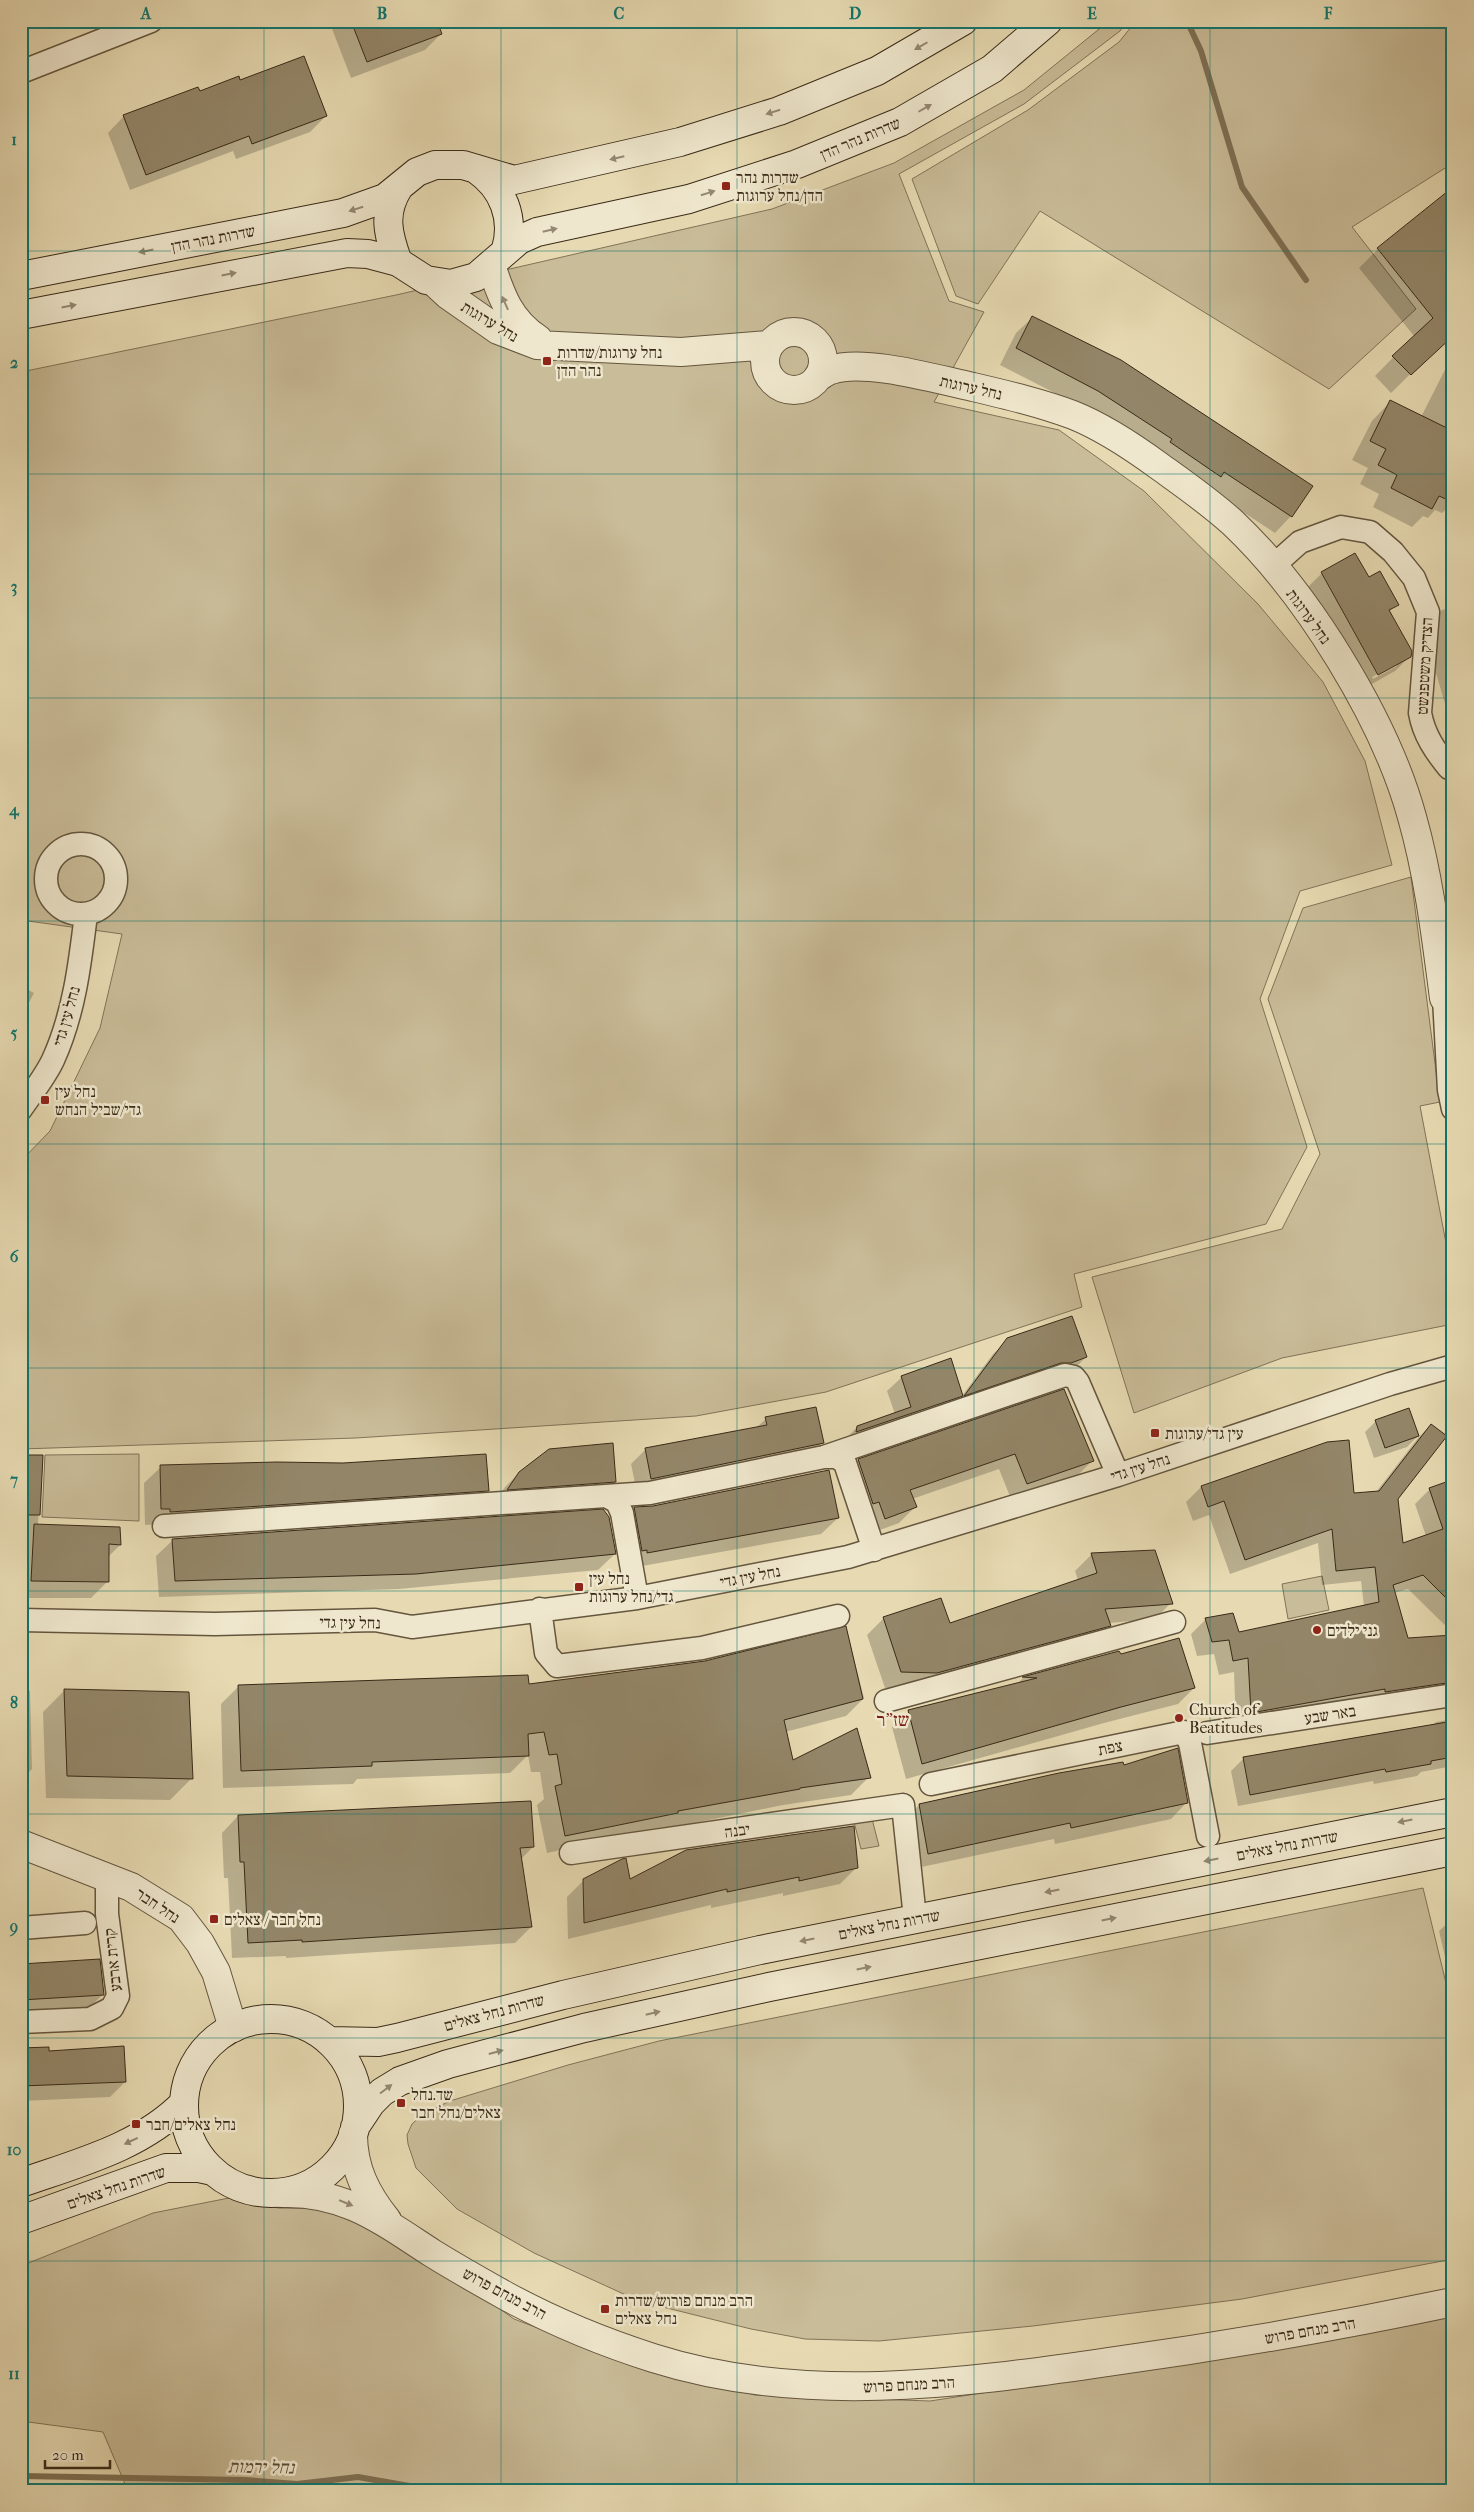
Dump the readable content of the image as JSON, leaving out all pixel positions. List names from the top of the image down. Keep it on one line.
{"streets":{"main road":["שדרות נהר הדן","נחל ערוגות","שדרות נחל צאלים","נחל חבר","הרב מנחם פרוש"],"street":["הצדיק משטפנשט","נחל עין גדי","באר שבע","צפת","יבנה","קרית ארבע"]},"crossings":[["שדרות נהר הדן","נחל ערוגות"],["נחל ערוגות","הצדיק משטפנשט"],["יבנה","שדרות נחל צאלים"],["שדרות נחל צאלים","נחל חבר"],["שדרות נחל צאלים","הרב מנחם פרוש"],["נחל חבר","קרית ארבע"],["נחל חבר","הרב מנחם פרוש"]],"districts":["שז\"ר"],"water":["נחל ירמות"],"places":{"transit":["שדרות נהר הדן/נחל ערוגות","נחל ערוגות/שדרות נהר הדן","נחל עין גדי/שביל הנחש","עין גדי/ערוגות","נחל עין גדי/נחל ערוגות","נחל חבר / צאלים","שד.נחל צאלים/נחל חבר","נחל צאלים/חבר","הרב מנחם פורוש/שדרות נחל צאלים"],"other":["גני ילדים","Church of Beatitudes"]},"scale_bar":"20 m","grid":{"columns":["A","B","C","D","E","F"],"rows":["1","2","3","4","5","6","7","8","9","10","11"]}}
